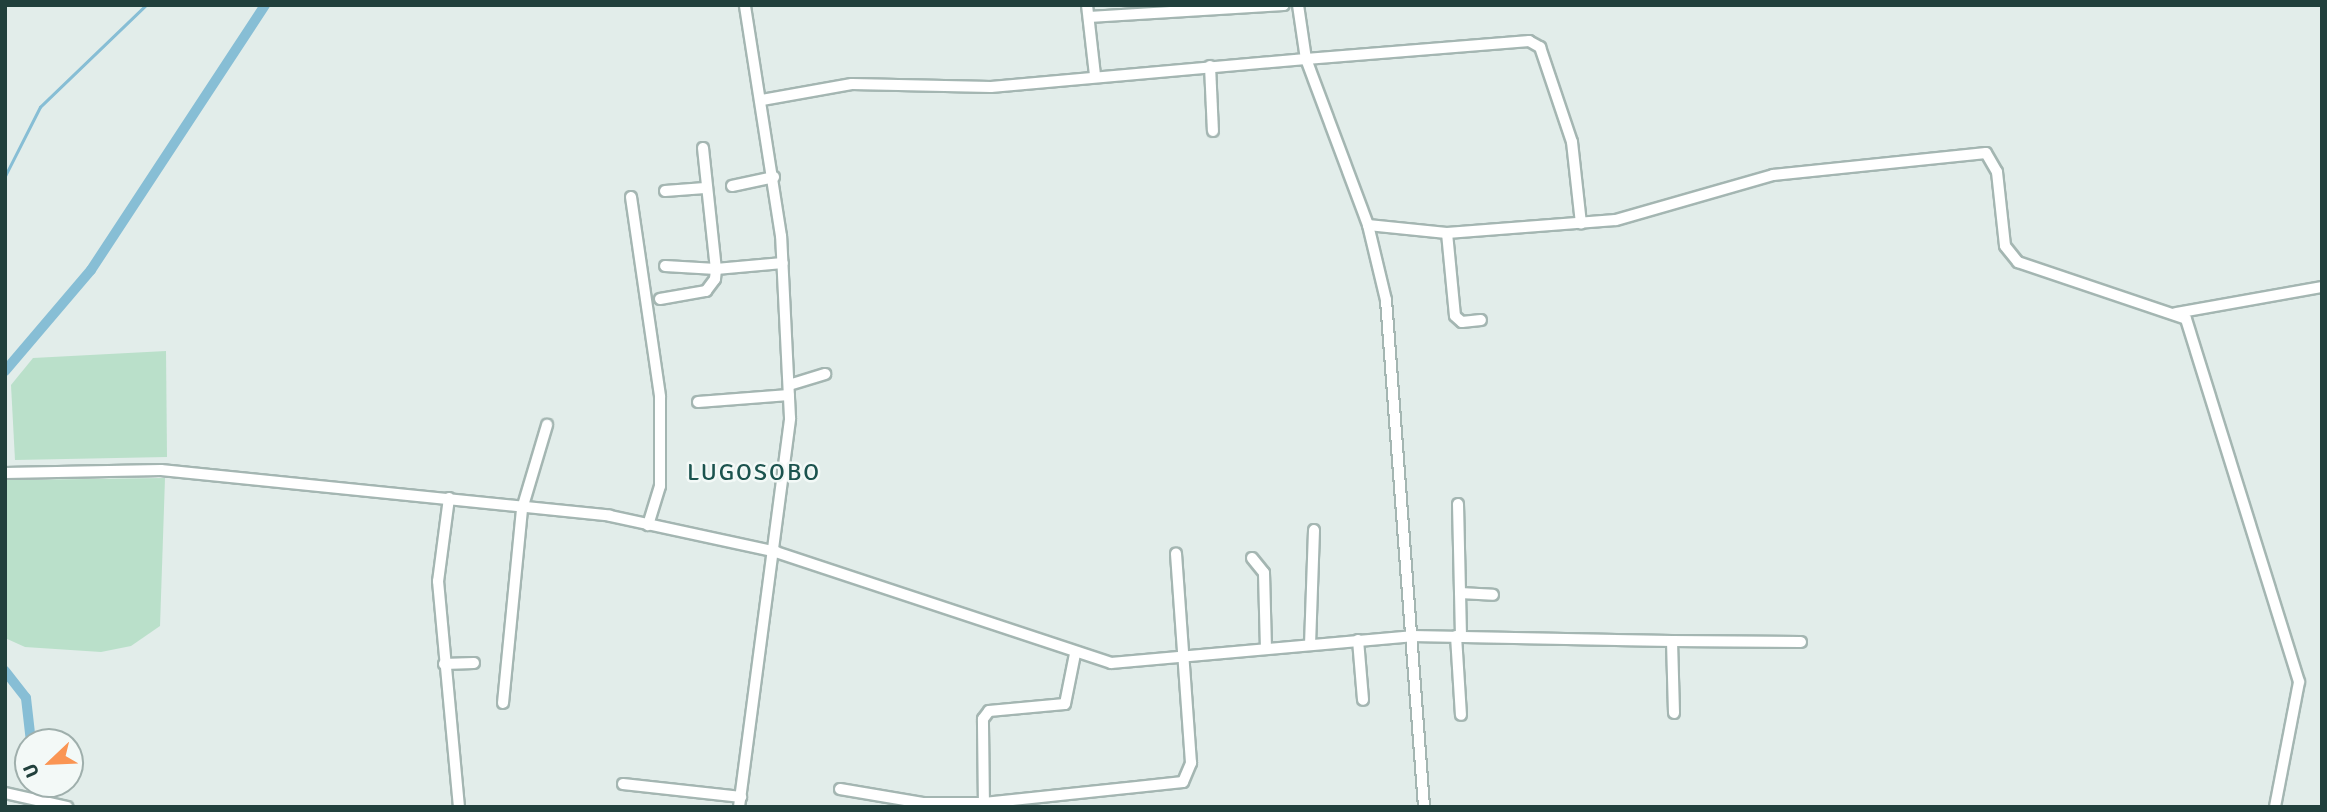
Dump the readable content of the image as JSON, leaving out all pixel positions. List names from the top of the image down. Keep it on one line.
{"districts":["LUGOSOBO"],"north":"bottom left"}
